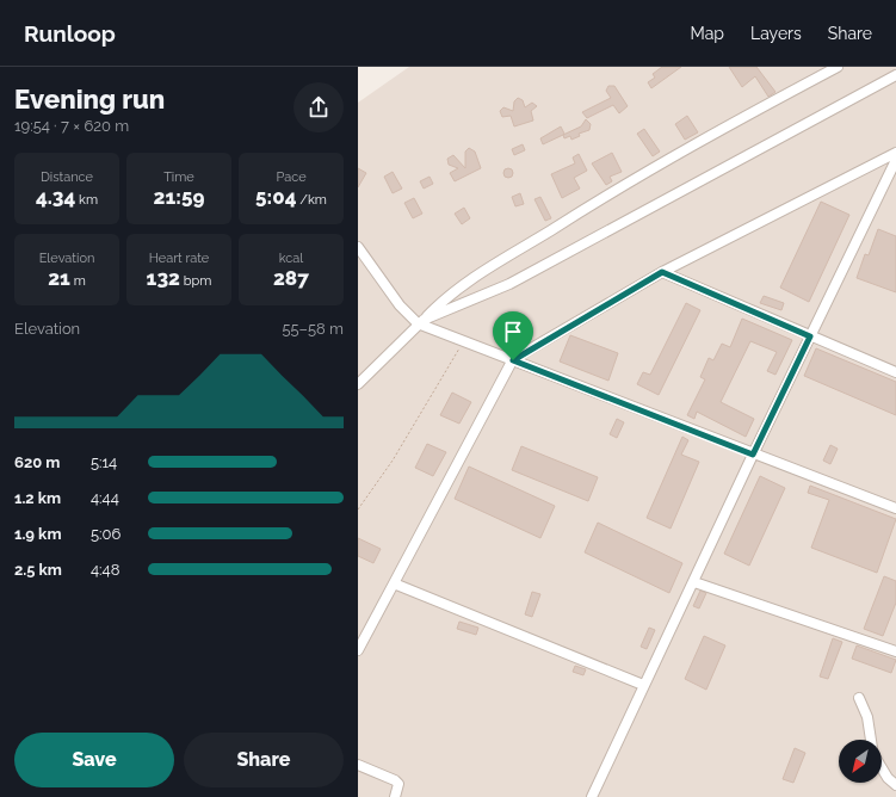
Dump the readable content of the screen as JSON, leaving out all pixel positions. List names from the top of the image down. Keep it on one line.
{"north":"bottom left","page":{"header":"Runloop","nav":["Map","Layers","Share"],"heading":["Evening run","19:54 · 7 × 620 m"],"stats":[["Distance","4.34 km"],["Time","21:59"],["Pace","5:04 /km"],["Elevation","21 m"],["Heart rate","132 bpm"],["kcal","287"]],"chart":["Elevation","55–58 m"],"list":[{"name":"620 m","note":"5:14"},{"name":"1.2 km","note":"4:44"},{"name":"1.9 km","note":"5:06"},{"name":"2.5 km","note":"4:48"}],"buttons":["Save","Share"]}}
